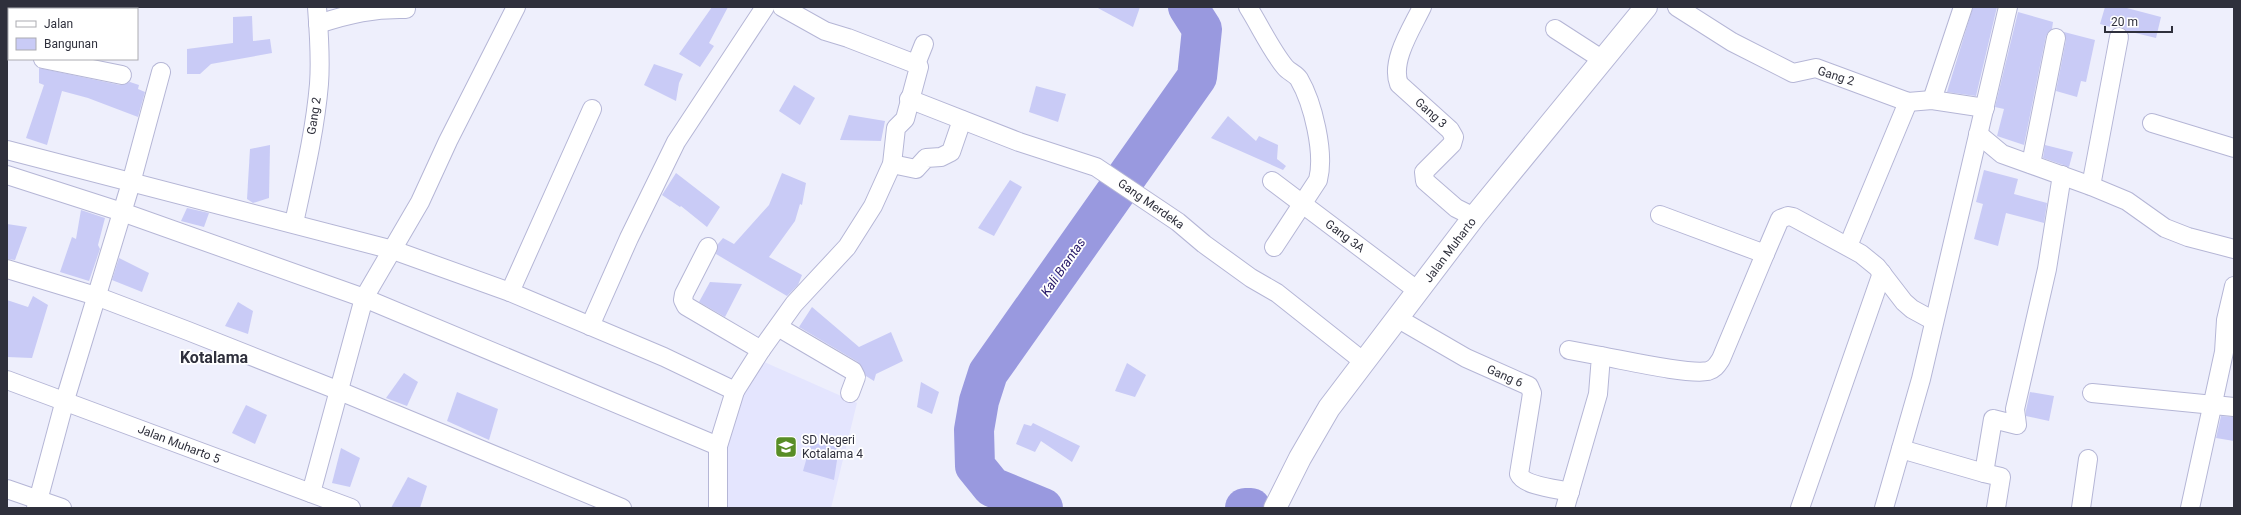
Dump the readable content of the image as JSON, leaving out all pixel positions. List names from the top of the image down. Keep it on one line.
{"streets":{"main road":["Jalan Muharto"],"street":["Gang 2","Gang 3","Gang Merdeka","Gang 3A","Gang 6","Jalan Muharto 5"]},"crossings":[["Gang 3","Jalan Muharto"],["Gang Merdeka","Jalan Muharto"],["Gang 3A","Jalan Muharto"],["Jalan Muharto","Gang 6"]],"districts":["Kotalama"],"water":["Kali Brantas"],"places":{"school or university":["SD Negeri Kotalama 4"]},"legend":["Jalan","Bangunan"],"scale_bar":"20 m"}
